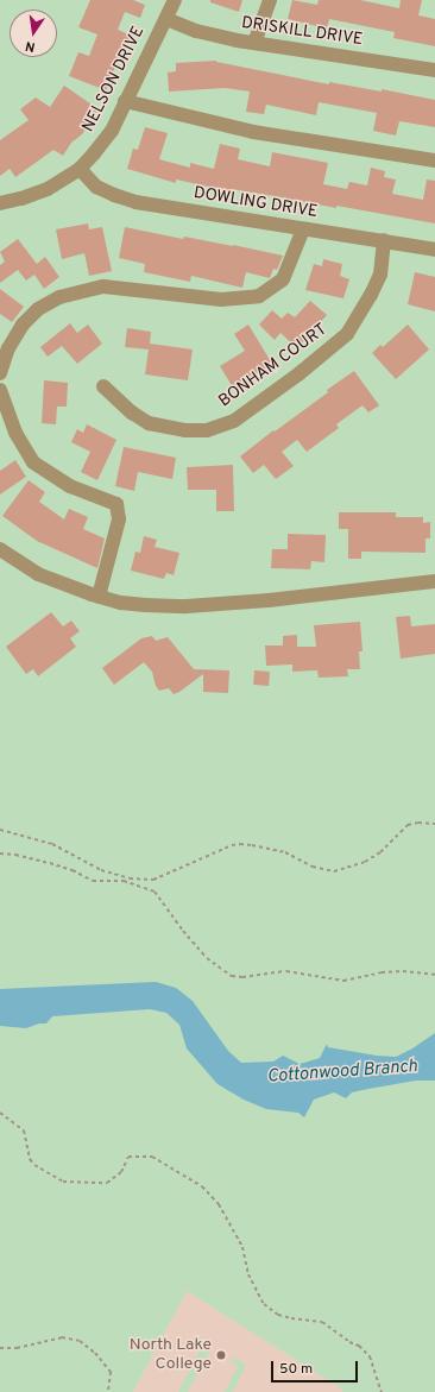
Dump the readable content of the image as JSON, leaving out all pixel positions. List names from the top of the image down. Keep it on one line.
{"streets":{"street":["DRISKILL DRIVE","NELSON DRIVE","DOWLING DRIVE","BONHAM COURT"]},"crossings":[["DRISKILL DRIVE","NELSON DRIVE"],["NELSON DRIVE","DOWLING DRIVE"],["DOWLING DRIVE","BONHAM COURT"]],"water":["Cottonwood Branch"],"places":["North Lake College"],"scale_bar":"50 m","north":"bottom"}
